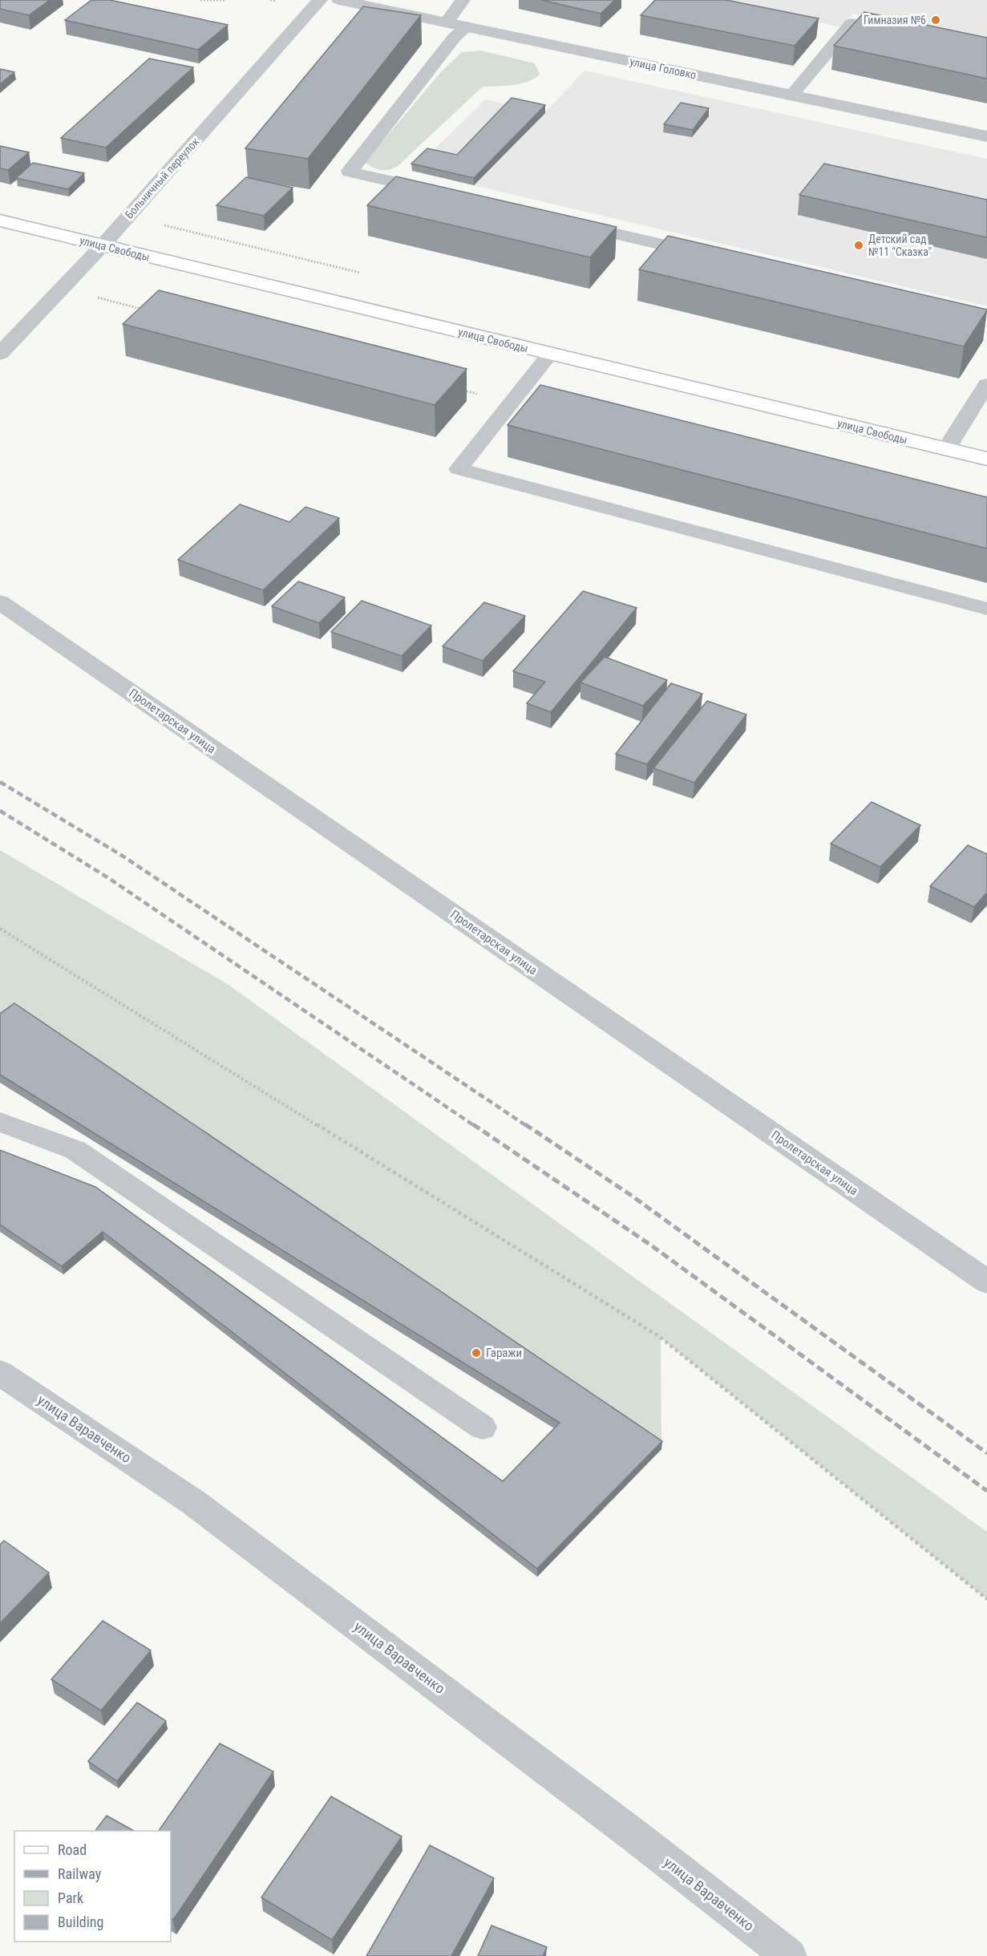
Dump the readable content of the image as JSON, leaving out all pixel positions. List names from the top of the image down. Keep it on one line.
{"streets":{"main road":["улица Свободы"],"street":["улица Головко","Больничный переулок","Пролетарская улица","улица Варавченко"]},"crossings":[["Больничный переулок","улица Свободы"]],"places":["Гимназия №6","Детский сад №11 \"Сказка\"","Гаражи"],"legend":["Road","Railway","Park","Building"]}
